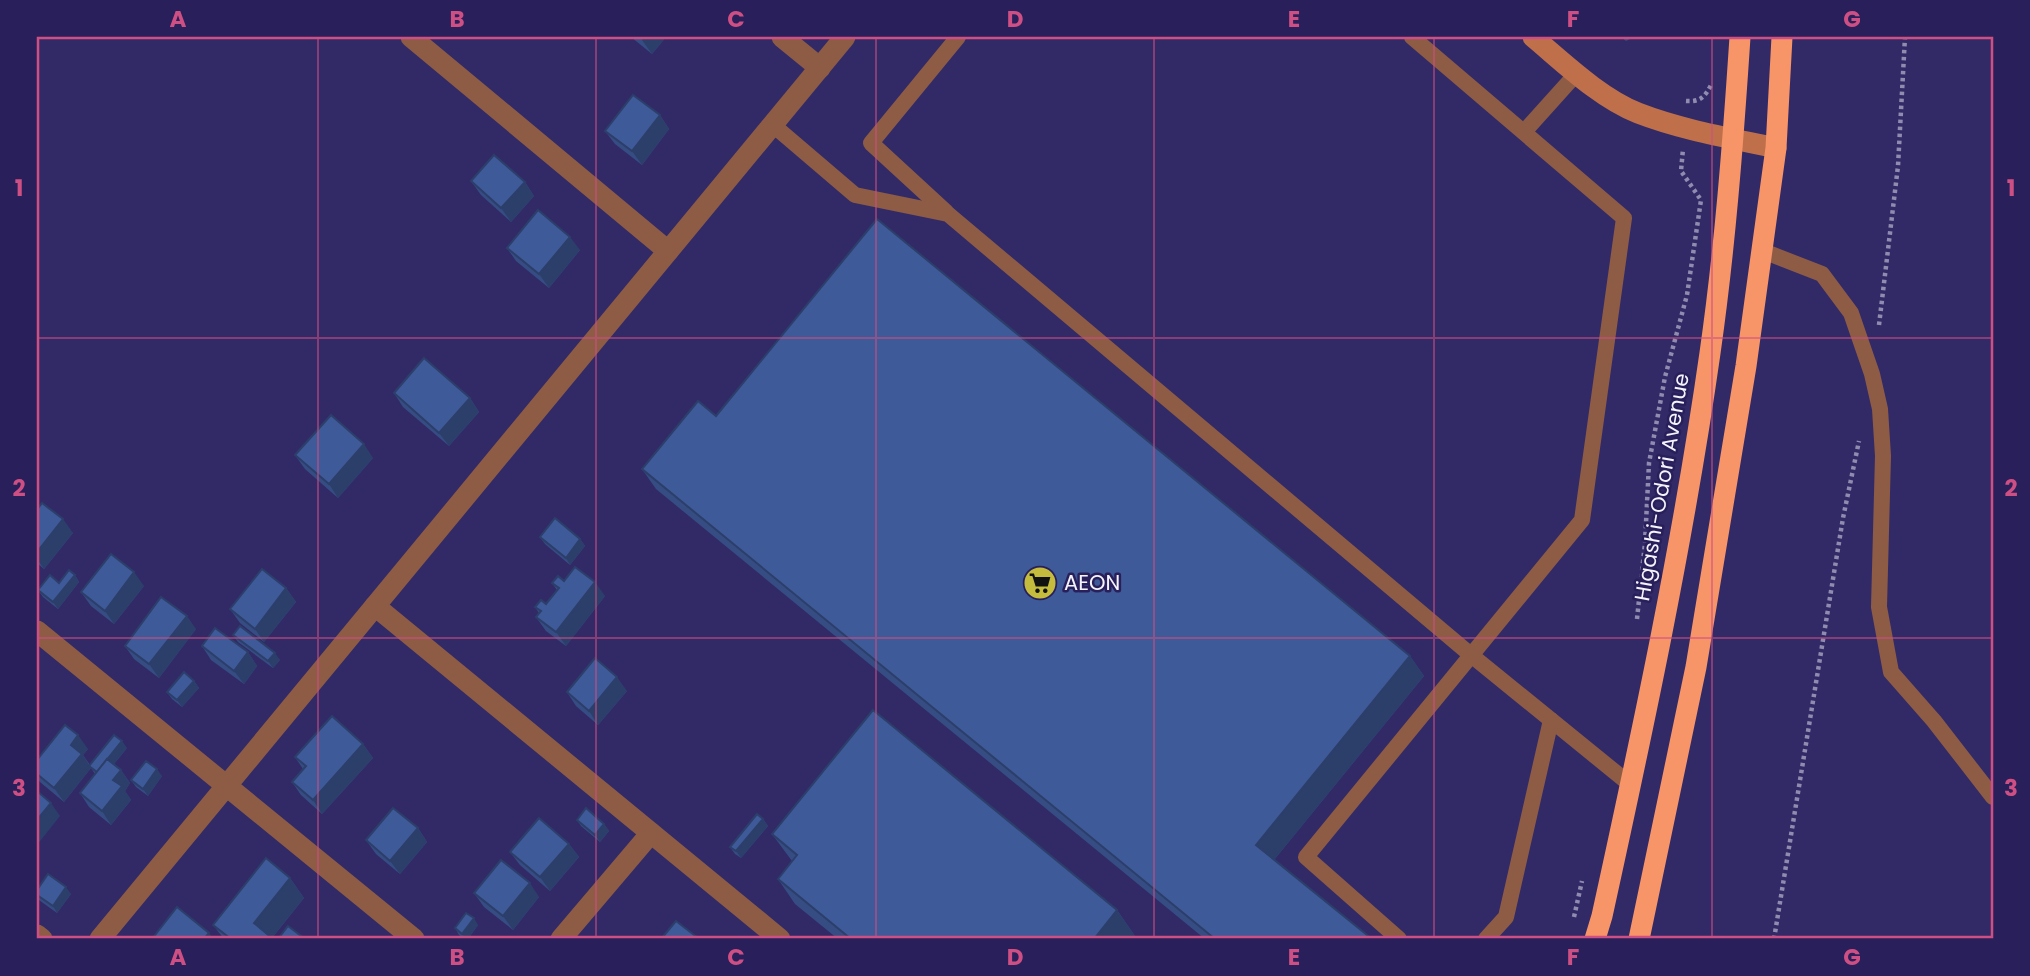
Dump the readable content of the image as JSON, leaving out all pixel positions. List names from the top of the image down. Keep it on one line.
{"streets":{"highway":["Higashi-Odori Avenue"]},"places":{"supermarket":["AEON"]},"grid":{"columns":["A","B","C","D","E","F","G"],"rows":["1","2","3"]}}
